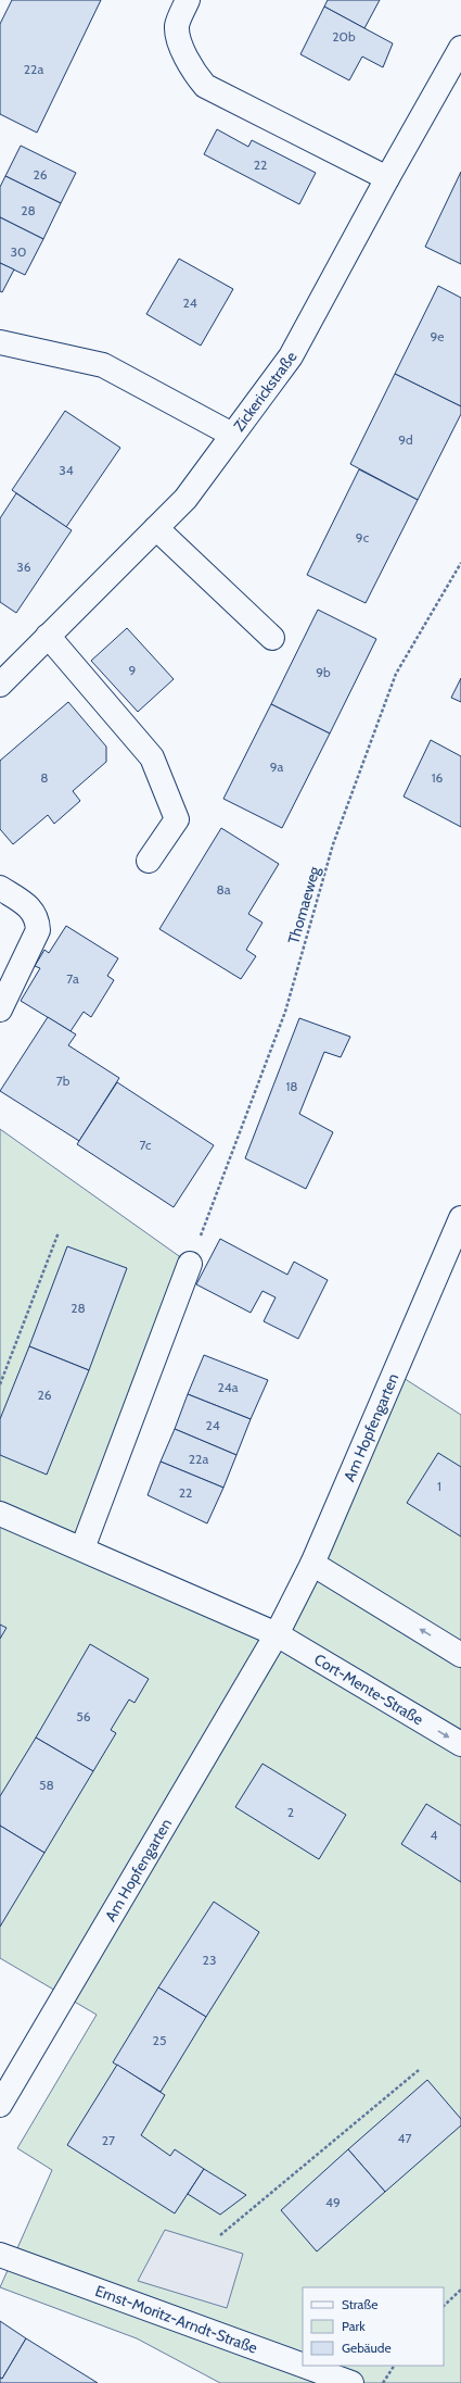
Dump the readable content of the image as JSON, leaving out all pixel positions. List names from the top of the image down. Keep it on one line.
{"streets":{"street":["Zickerickstraße","Am Hopfengarten","Cort-Mente-Straße","Ernst-Moritz-Arndt-Straße"],"path":["Thomaeweg"]},"crossings":[["Am Hopfengarten","Cort-Mente-Straße"]],"house_numbers":["20b","22a","22","26","28","30","24","9e","9d","34","9c","36","9","9b","9a","8","16","8a","7a","7b","18","7c","28","24a","26","24","22a","1","22","56","58","2","4","23","25","47","27","49"],"legend":["Straße","Park","Gebäude"]}
